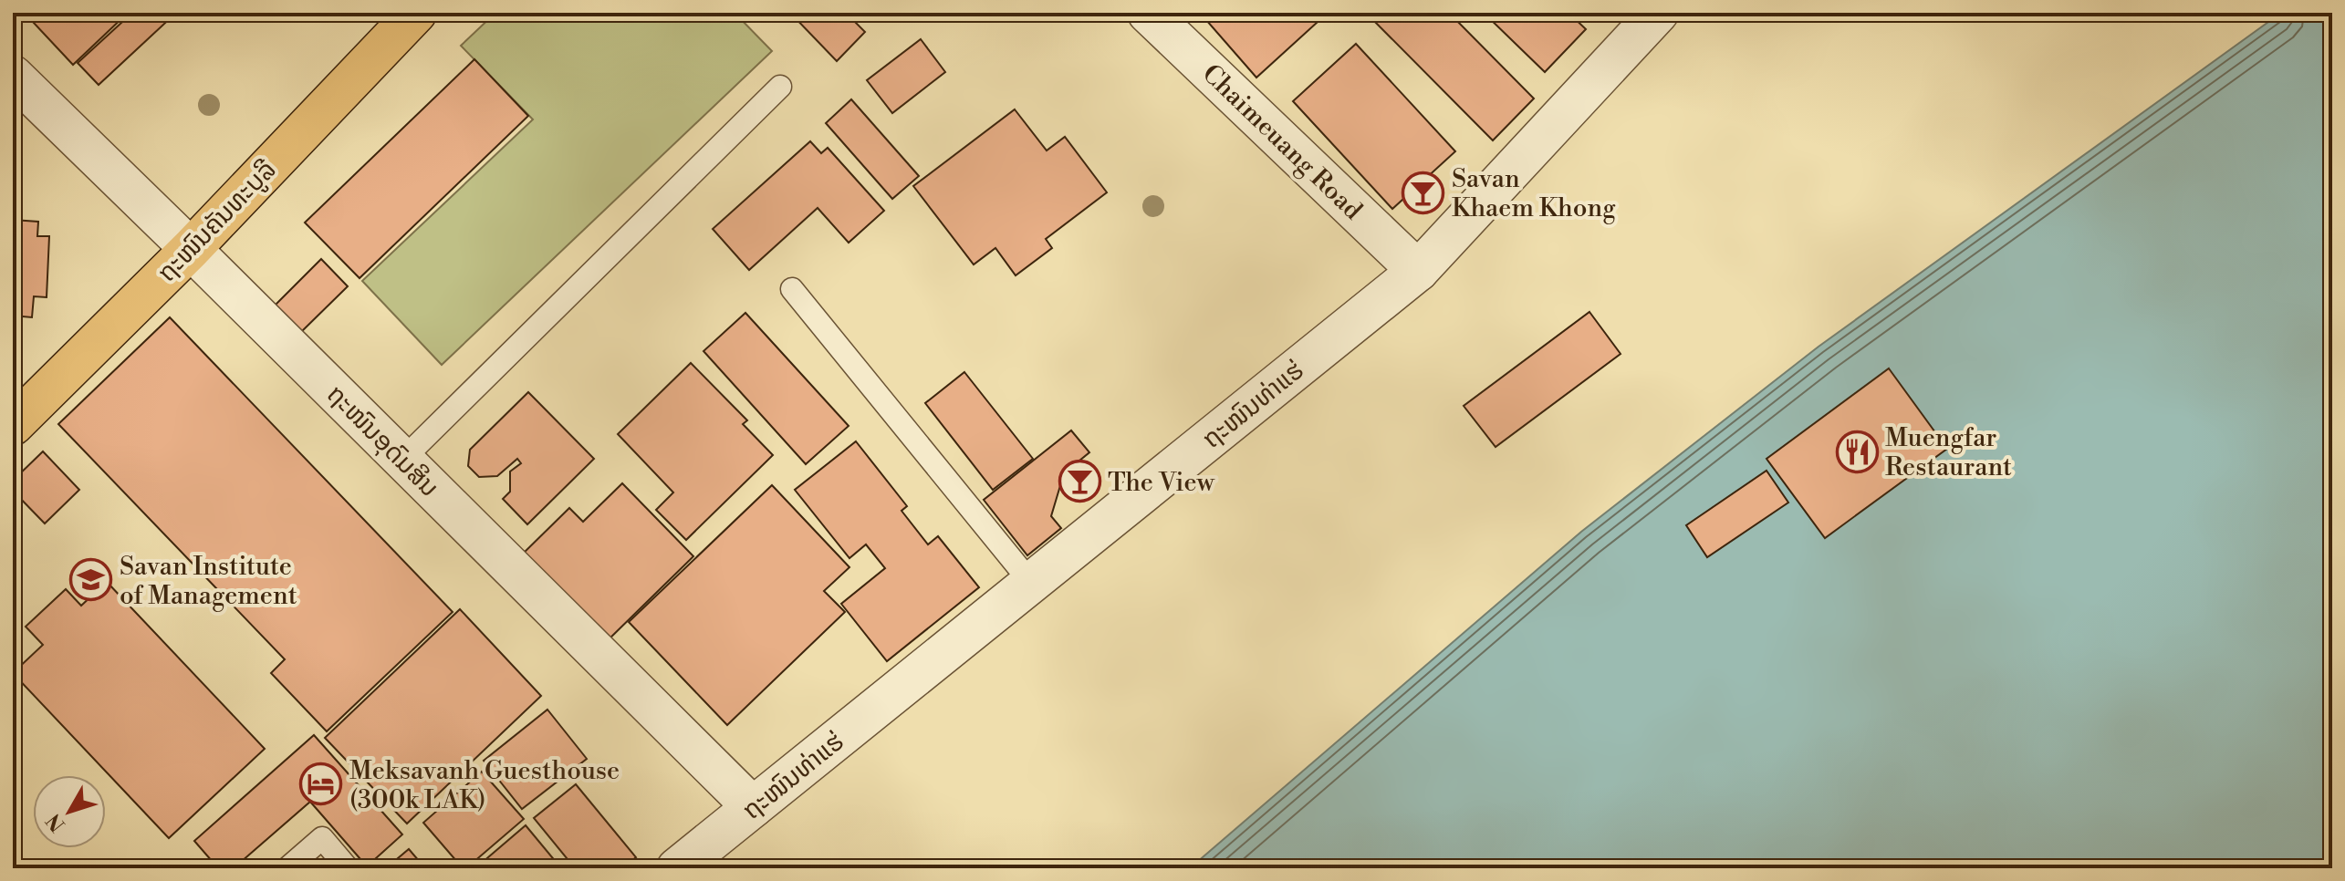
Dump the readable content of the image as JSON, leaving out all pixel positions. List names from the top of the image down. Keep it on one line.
{"streets":{"main road":["ຖະໜົນຄັນທະບູລີ"],"street":["Chaimeuang Road","ຖະໜົນທ່າແຮ່","ຖະໜົນອຸດົມສິນ"]},"crossings":[["Chaimeuang Road","ຖະໜົນທ່າແຮ່"],["ຖະໜົນຄັນທະບູລີ","ຖະໜົນອຸດົມສິນ"],["ຖະໜົນທ່າແຮ່","ຖະໜົນອຸດົມສິນ"]],"places":{"bar":["Savan Khaem Khong","The View"],"restaurant":["Muengfar Restaurant"],"school or university":["Savan Institute of Management"],"hotel":["Meksavanh Guesthouse (300k LAK)"]},"north":"bottom left"}
